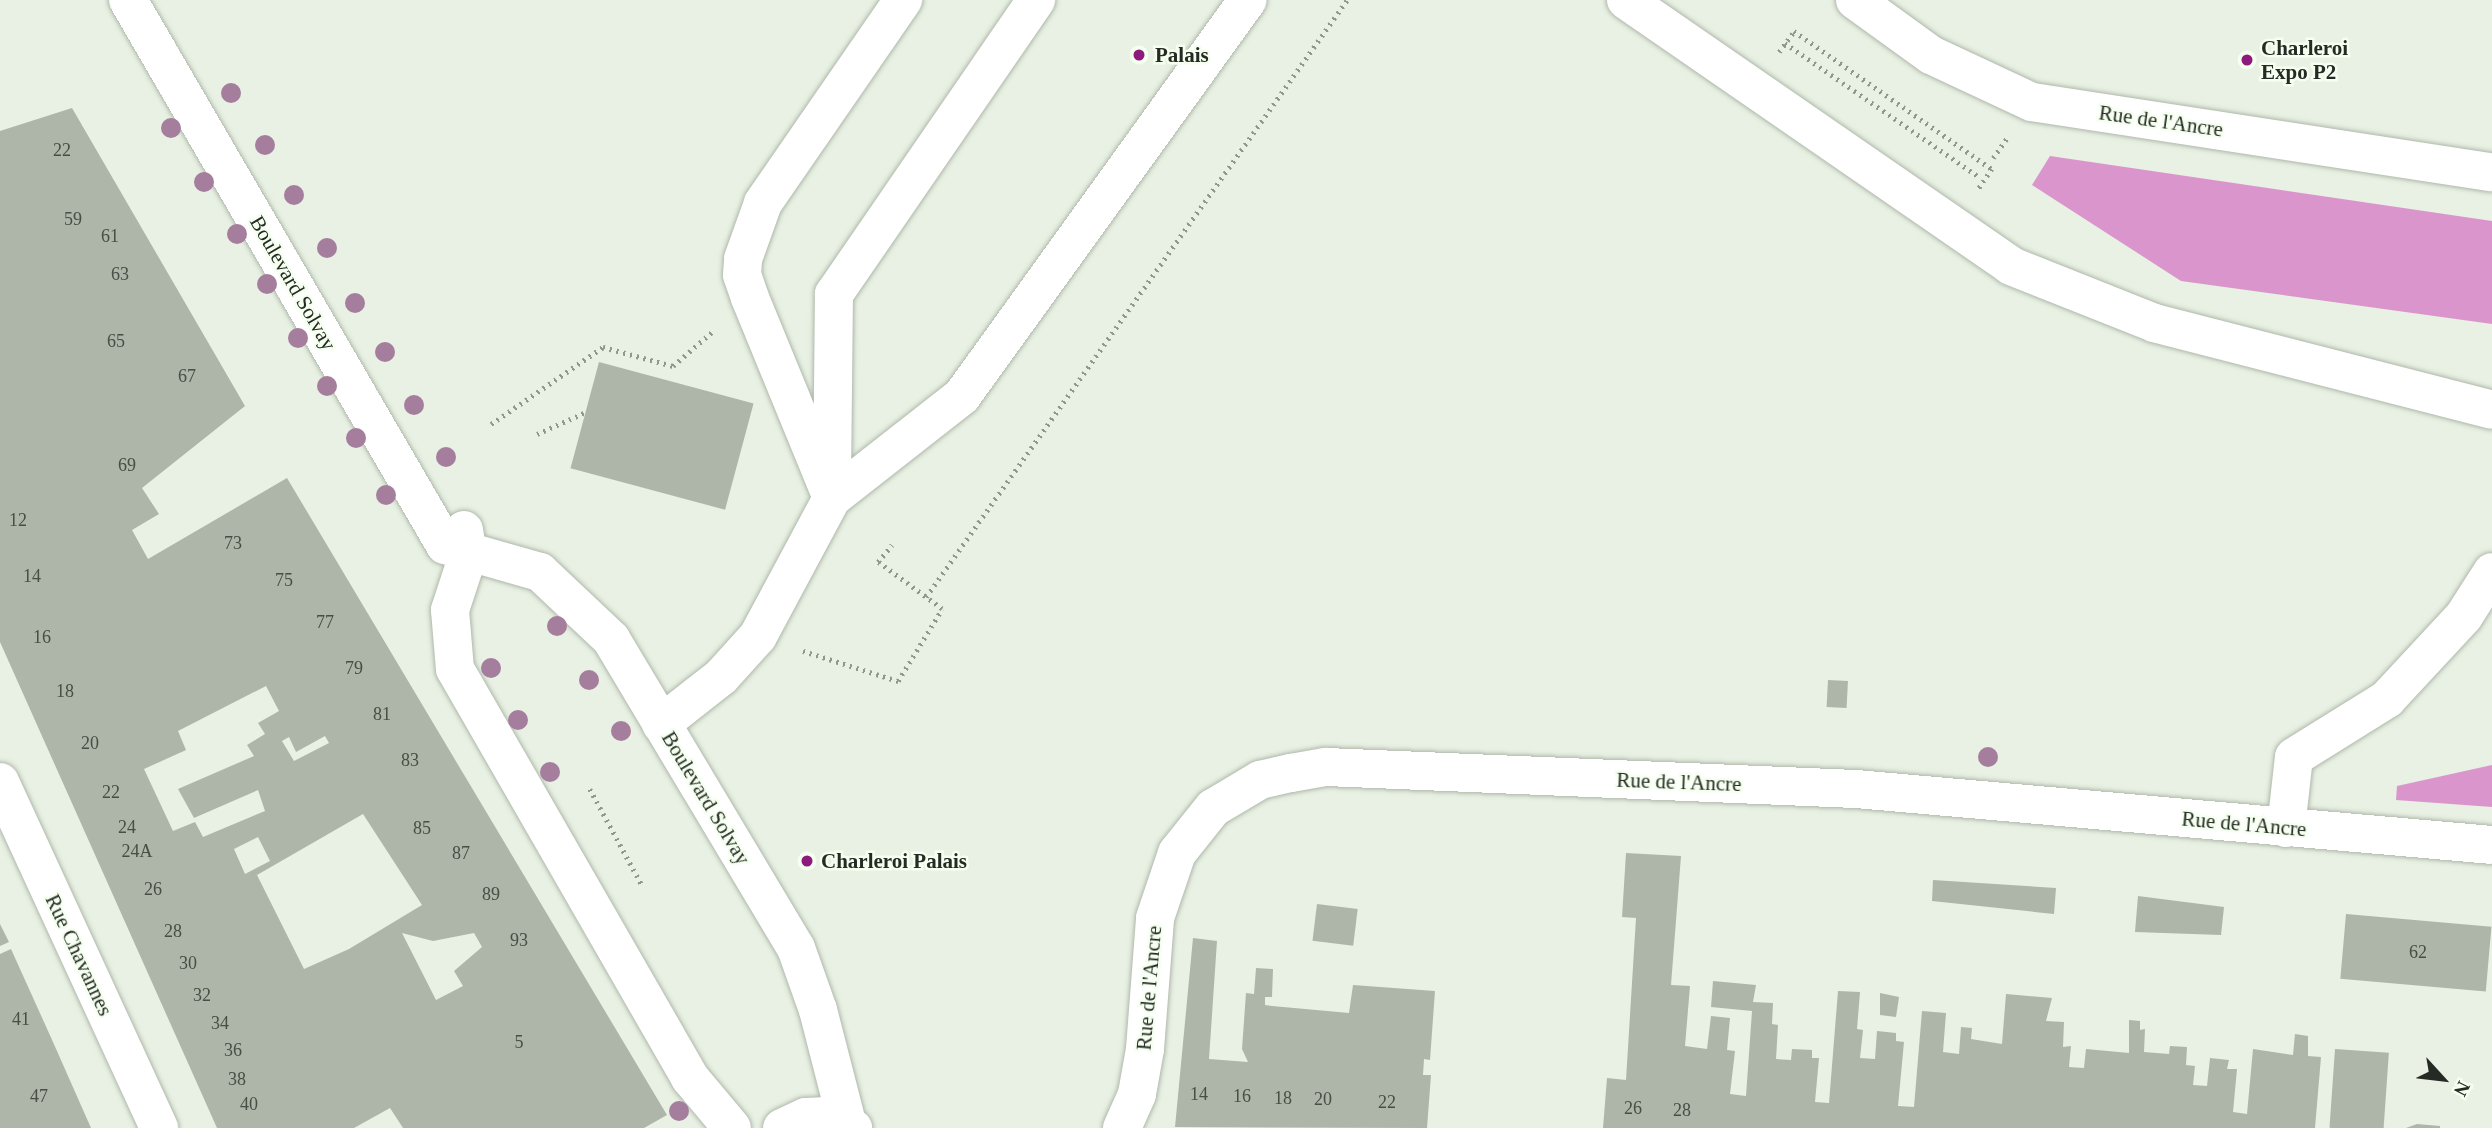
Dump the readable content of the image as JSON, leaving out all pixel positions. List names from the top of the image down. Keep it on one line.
{"streets":{"street":["Rue de l'Ancre","Boulevard Solvay","Rue Chavannes"]},"places":["Palais","Charleroi Expo P2","Charleroi Palais"],"house_numbers":["22","59","61","63","65","67","69","12","73","14","75","77","16","79","18","81","20","83","22","24","85","24A","87","26","89","28","93","62","30","32","41","34","5","36","38","14","47","16","18","20","22","40","26","28"],"north":"bottom right"}
